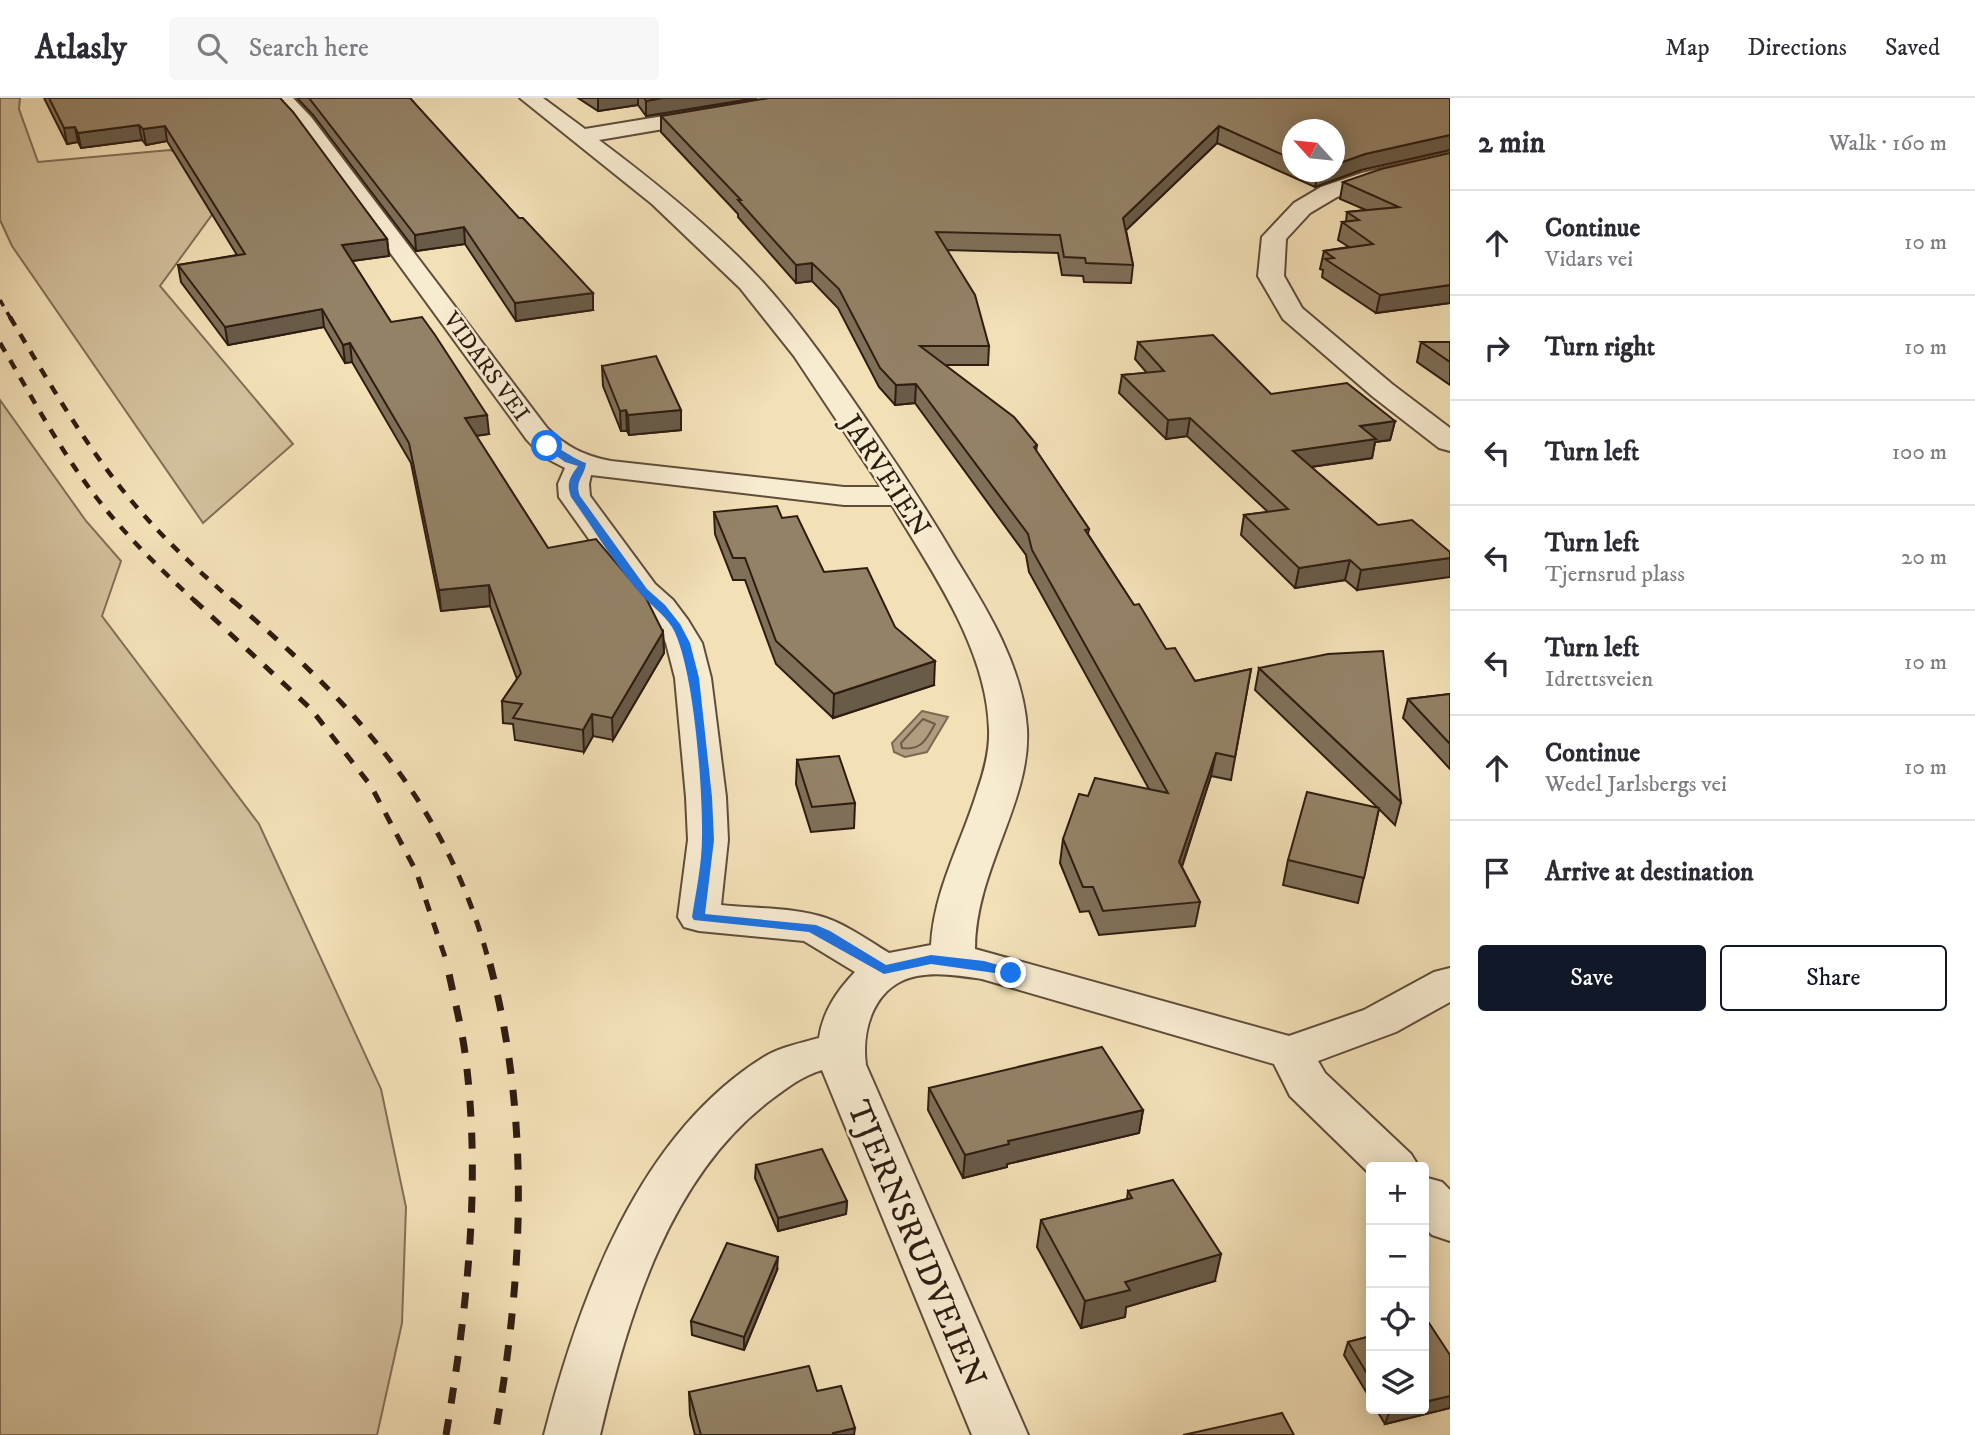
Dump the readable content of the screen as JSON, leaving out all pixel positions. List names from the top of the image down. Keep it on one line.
{"streets":{"street":["VIDARS VEI","JARVEIEN","TJERNSRUDVEIEN"]},"crossings":[["VIDARS VEI","JARVEIEN"]],"north":"top left","page":{"header":"Atlasly","search":"Search here","nav":["Map","Directions","Saved"],"heading":["2 min","Walk · 160 m"],"list":[["Continue","Vidars vei","10 m"],["Turn right","10 m"],["Turn left","100 m"],["Turn left","Tjernsrud plass","20 m"],["Turn left","Idrettsveien","10 m"],["Continue","Wedel Jarlsbergs vei","10 m"],"Arrive at destination"],"buttons":["Save","Share"],"map_buttons":["+","−"]}}
